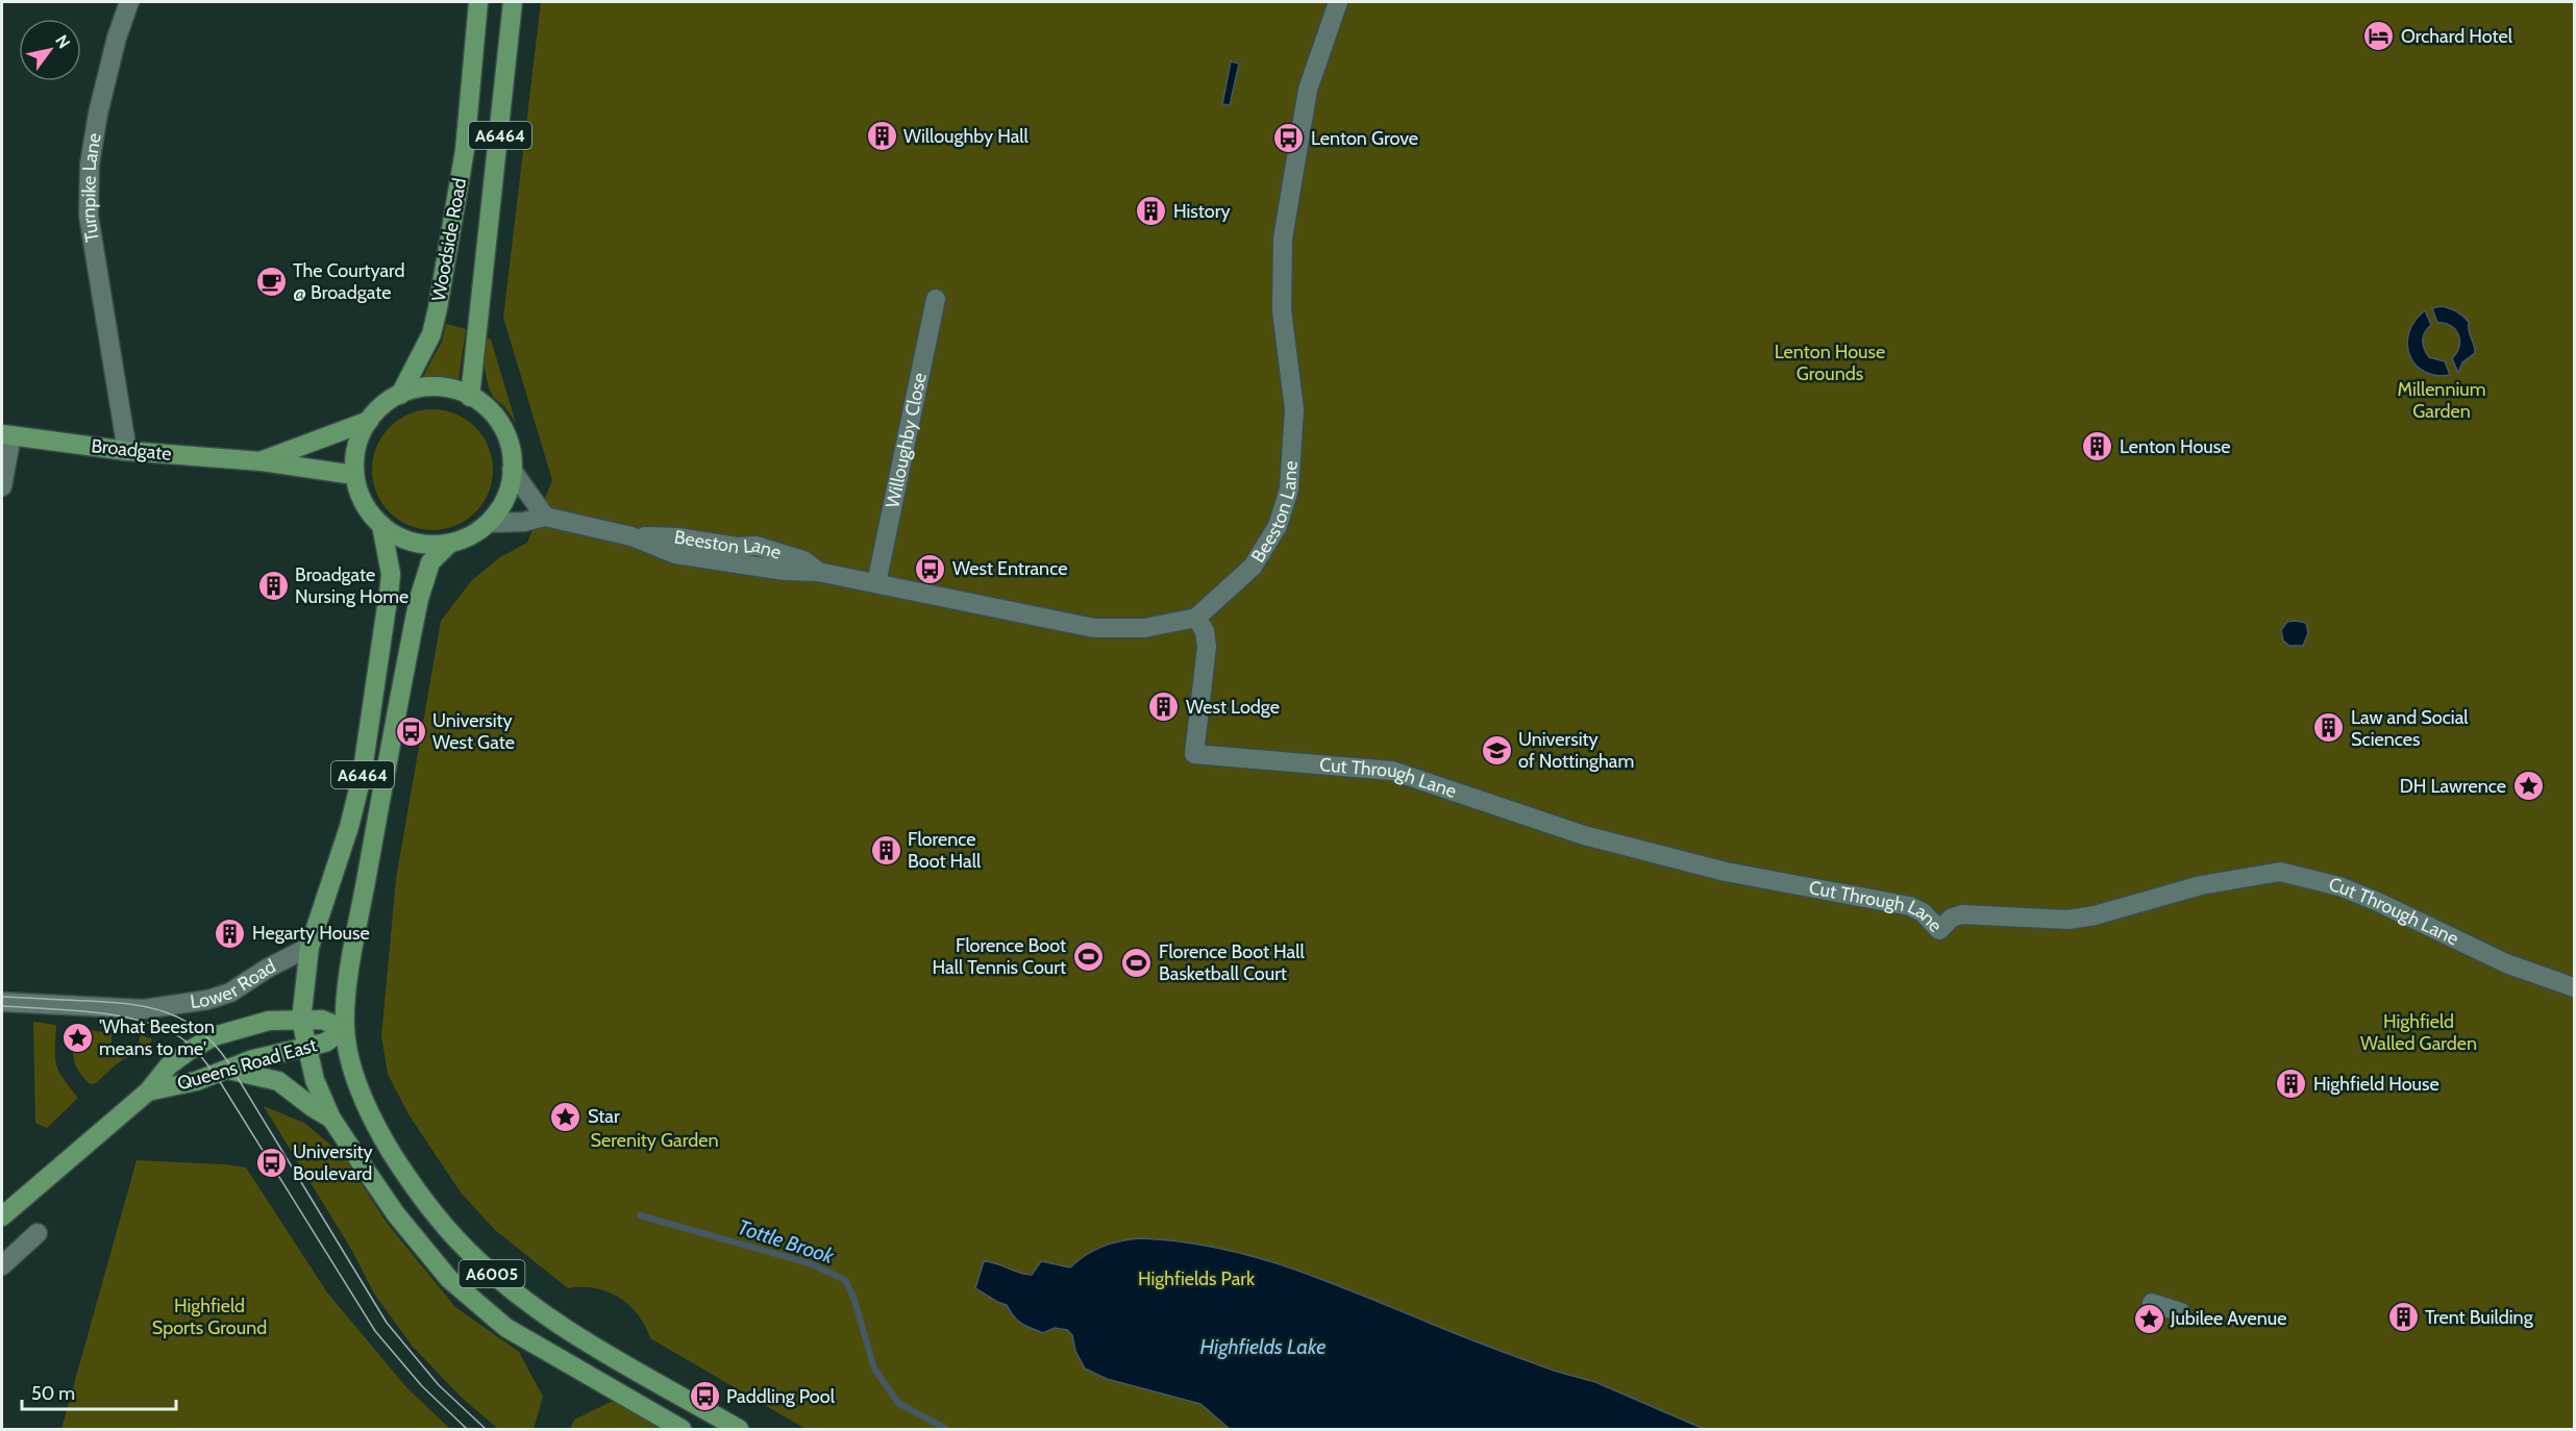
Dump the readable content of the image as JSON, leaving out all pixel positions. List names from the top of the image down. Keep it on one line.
{"streets":{"main road":["A6464","Woodside Road","Broadgate","Queens Road East","A6005"],"street":["Turnpike Lane","Willoughby Close","Beeston Lane","Cut Through Lane","Lower Road"]},"crossings":[["A6464","Woodside Road"],["A6464","Broadgate"],["A6464","Lower Road"],["A6464","Queens Road East"],["A6464","A6005"],["Turnpike Lane","Broadgate"],["Woodside Road","Broadgate"],["Willoughby Close","Beeston Lane"],["Beeston Lane","Cut Through Lane"],["Queens Road East","A6005"]],"water":["Tottle Brook","Highfields Lake"],"parks":["Lenton House Grounds","Millennium Garden","Highfield Walled Garden","Serenity Garden","Highfields Park","Highfield Sports Ground"],"places":{"hotel":["Orchard Hotel"],"building":["Willoughby Hall","History","Lenton House","Broadgate Nursing Home","West Lodge","Law and Social Sciences","Florence Boot Hall","Hegarty House","Highfield House","Trent Building"],"bus stop":["Lenton Grove","West Entrance","University West Gate","University Boulevard","Paddling Pool"],"cafe":["The Courtyard @ Broadgate"],"school or university":["University of Nottingham"],"place":["DH Lawrence","'What Beeston means to me'","Star","Jubilee Avenue"],"sports":["Florence Boot Hall Tennis Court","Florence Boot Hall Basketball Court"]},"scale_bar":"50 m","north":"top right"}
